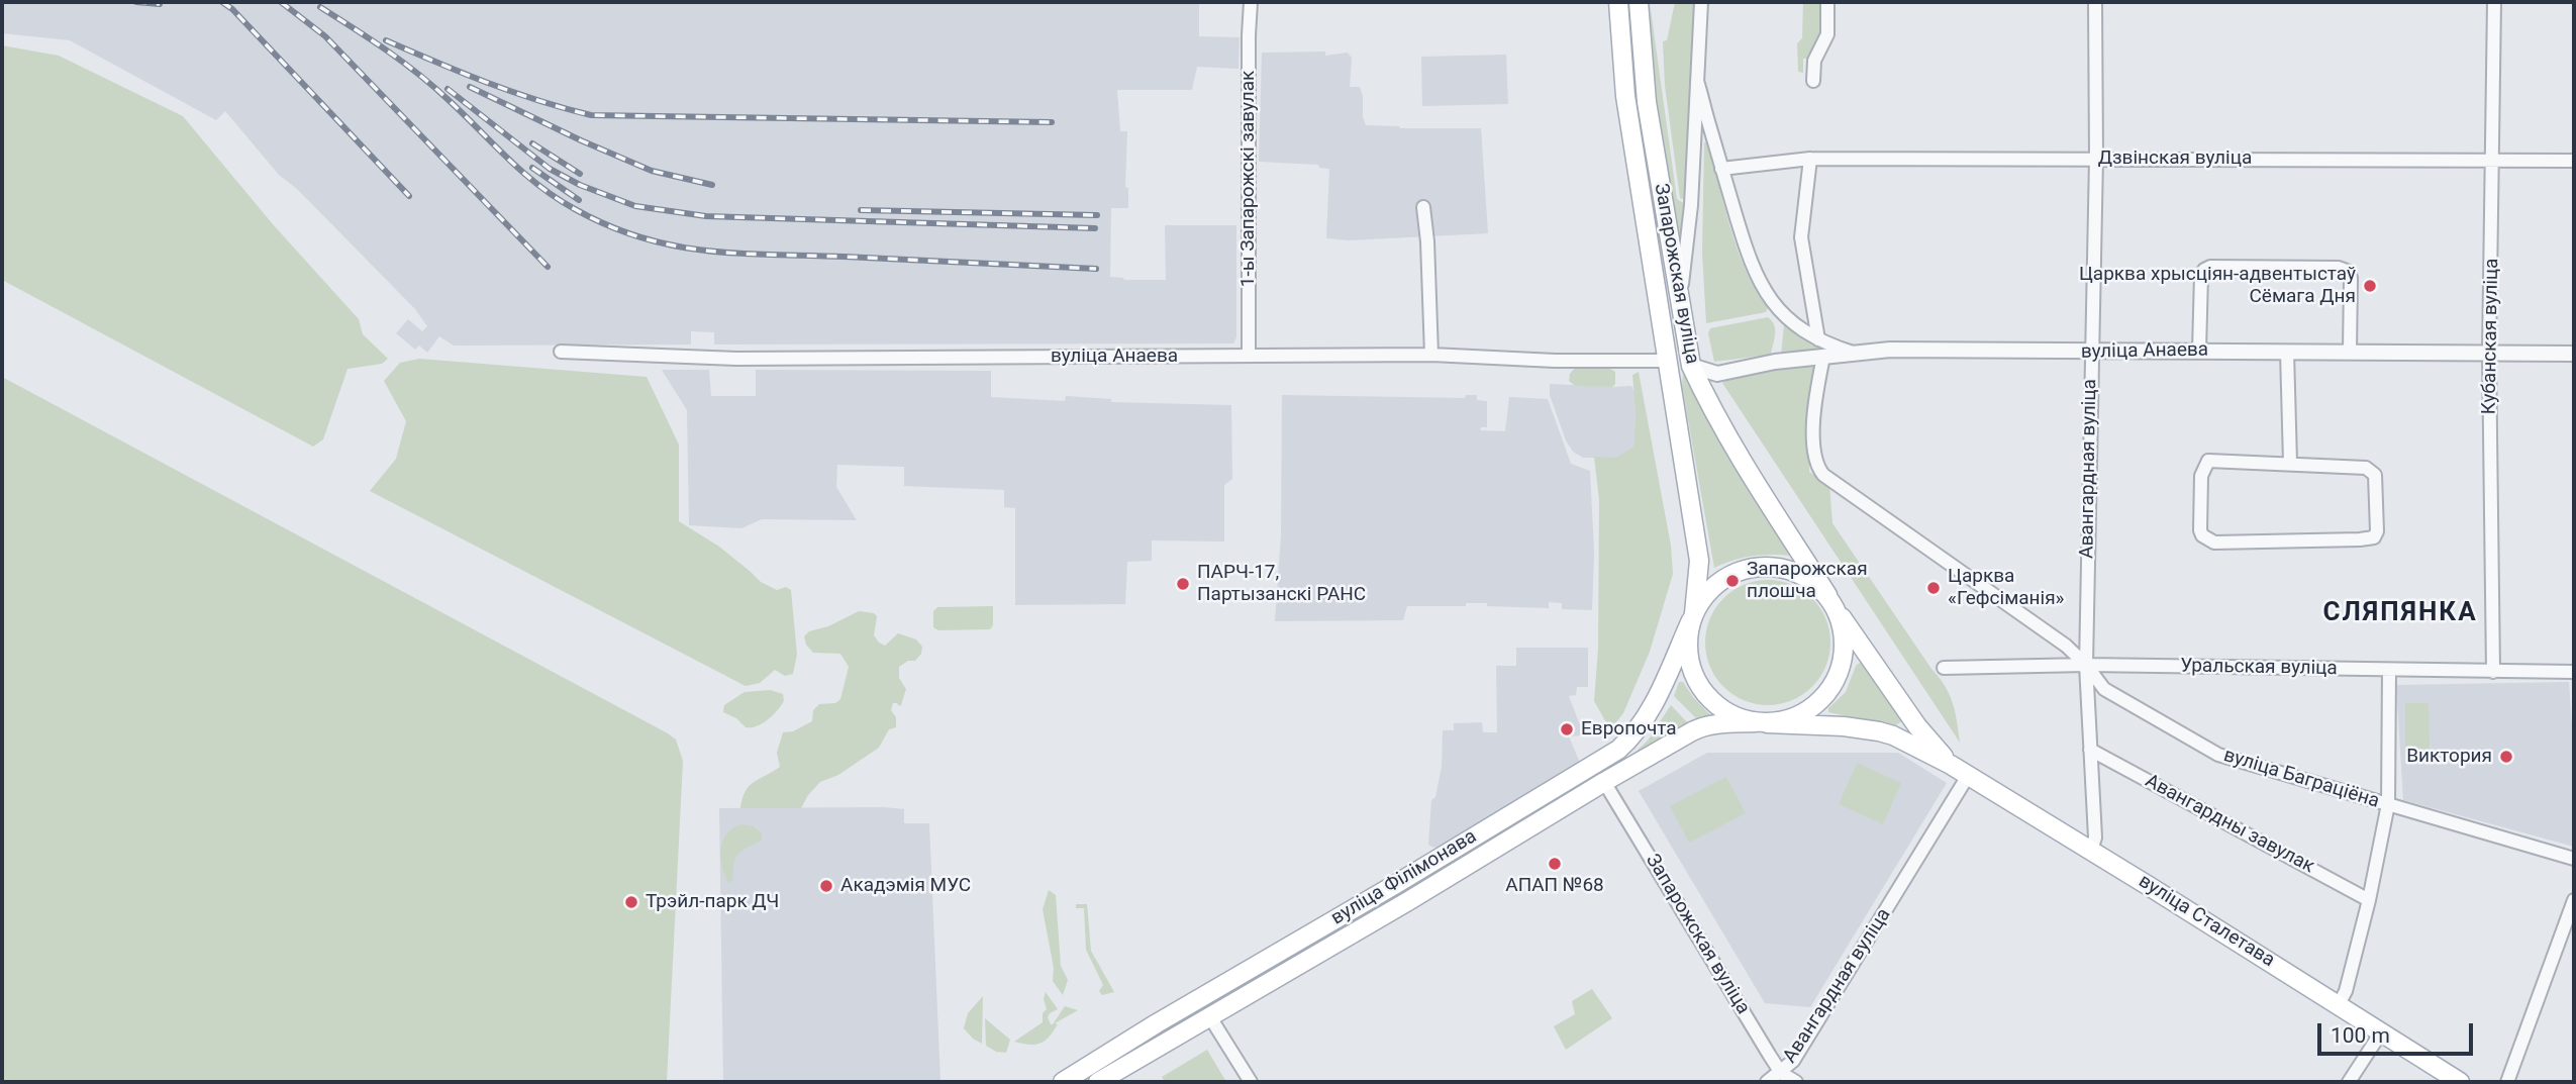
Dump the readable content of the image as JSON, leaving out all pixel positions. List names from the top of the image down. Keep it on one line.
{"streets":{"main road":["Запарожская вуліца","вуліца Філімонава","вуліца Сталетава"],"street":["Дзвінская вуліца","1-ы Запарожскі завулак","Кубанская вуліца","вуліца Анаева","Авангардная вуліца","Уральская вуліца","вуліца Баграціёна","Авангардны завулак"]},"crossings":[["Дзвінская вуліца","Кубанская вуліца"],["Дзвінская вуліца","Авангардная вуліца"],["1-ы Запарожскі завулак","вуліца Анаева"],["Запарожская вуліца","вуліца Анаева"],["Запарожская вуліца","Авангардная вуліца"],["Запарожская вуліца","вуліца Філімонава"],["Запарожская вуліца","вуліца Сталетава"],["Кубанская вуліца","вуліца Анаева"],["Кубанская вуліца","Уральская вуліца"],["вуліца Анаева","Авангардная вуліца"],["вуліца Анаева","вуліца Баграціёна"],["Авангардная вуліца","Уральская вуліца"],["Авангардная вуліца","вуліца Баграціёна"],["Авангардная вуліца","Авангардны завулак"],["Авангардная вуліца","вуліца Сталетава"],["Уральская вуліца","вуліца Баграціёна"]],"districts":["СЛЯПЯНКА"],"places":["Царква хрысціян-адвентыстаў Сёмага Дня","Запарожская плошча","ПАРЧ-17, Партызанскі РАНС","Царква «Гефсіманія»","Европочта","Виктория","АПАП №68","Акадэмія МУС","Трэйл-парк ДЧ"],"scale_bar":"100 m"}
